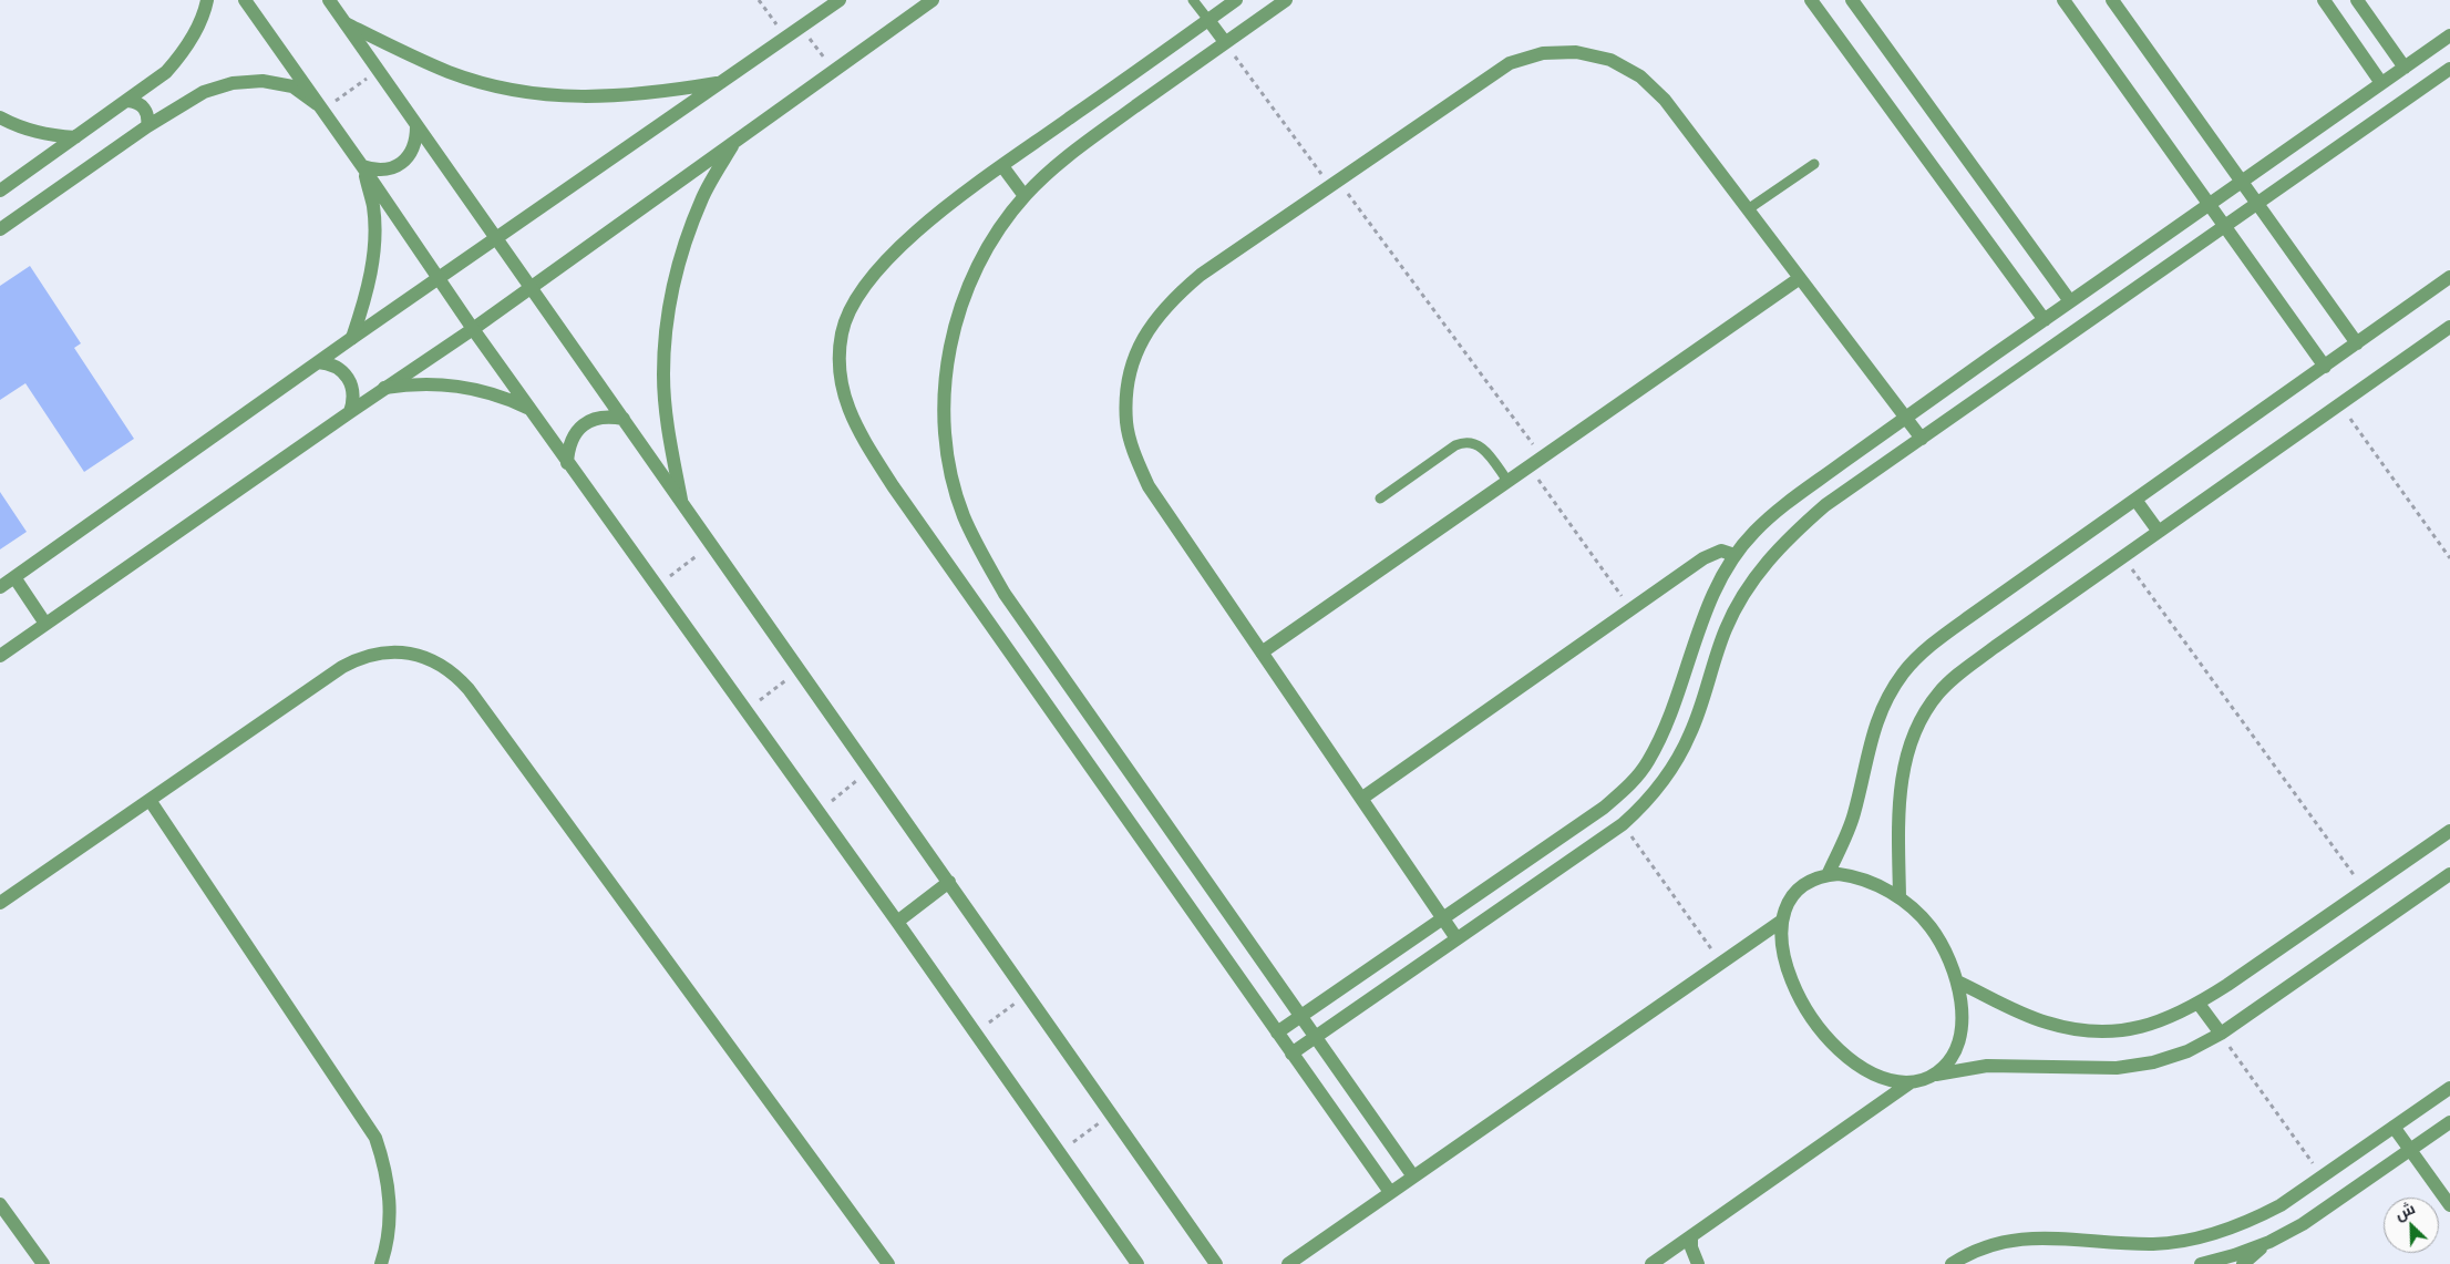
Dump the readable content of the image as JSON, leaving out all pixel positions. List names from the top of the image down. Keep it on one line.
{"north":"top left"}
